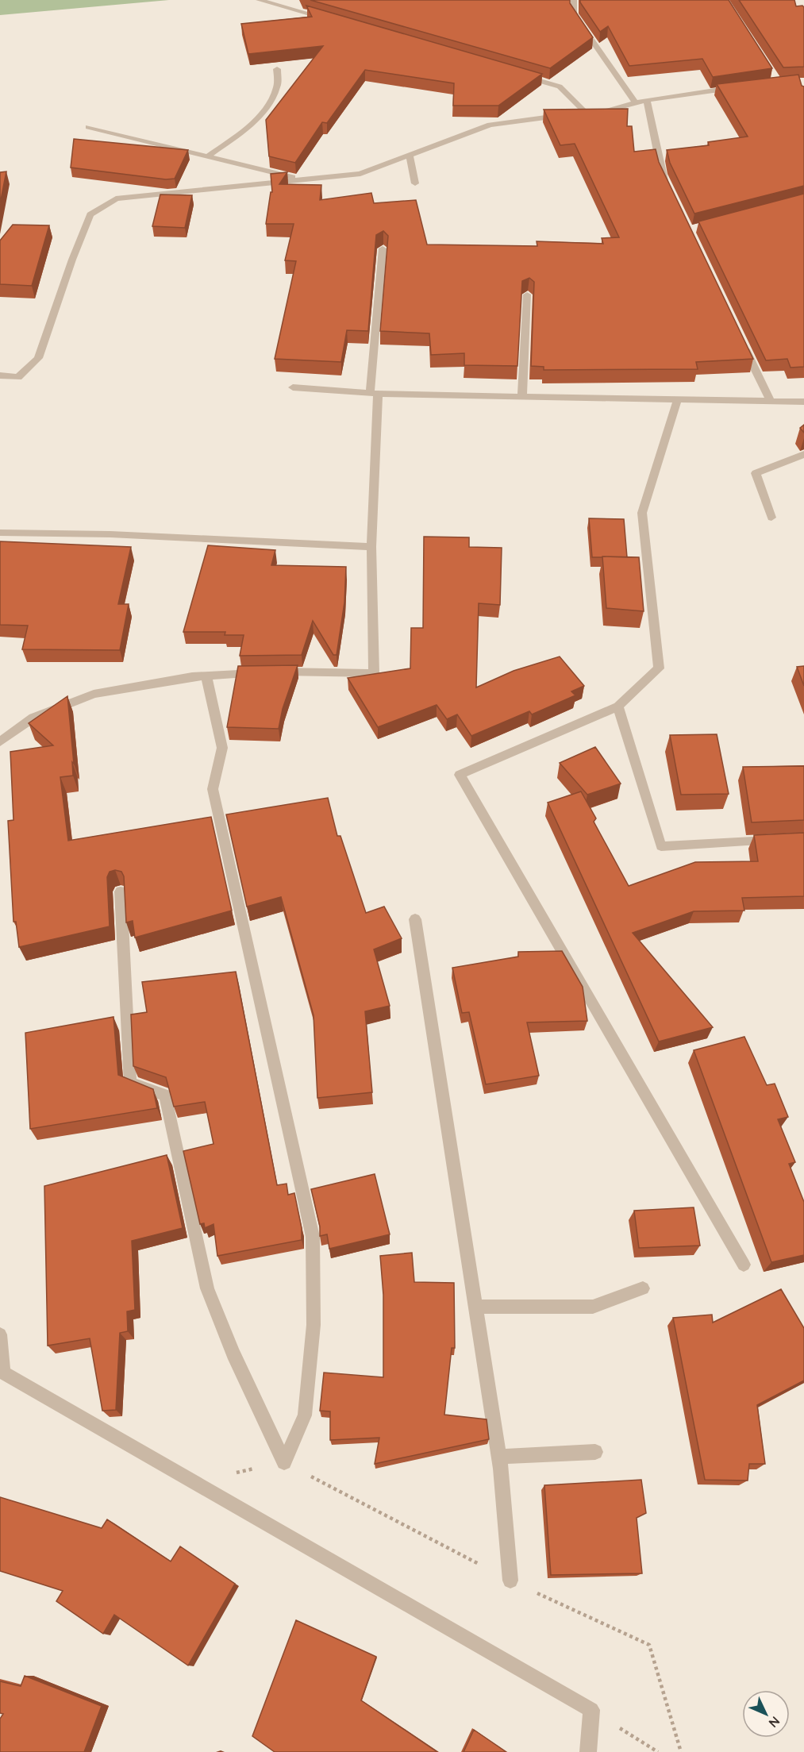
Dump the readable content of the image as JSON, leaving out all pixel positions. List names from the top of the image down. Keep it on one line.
{"north":"bottom right"}
